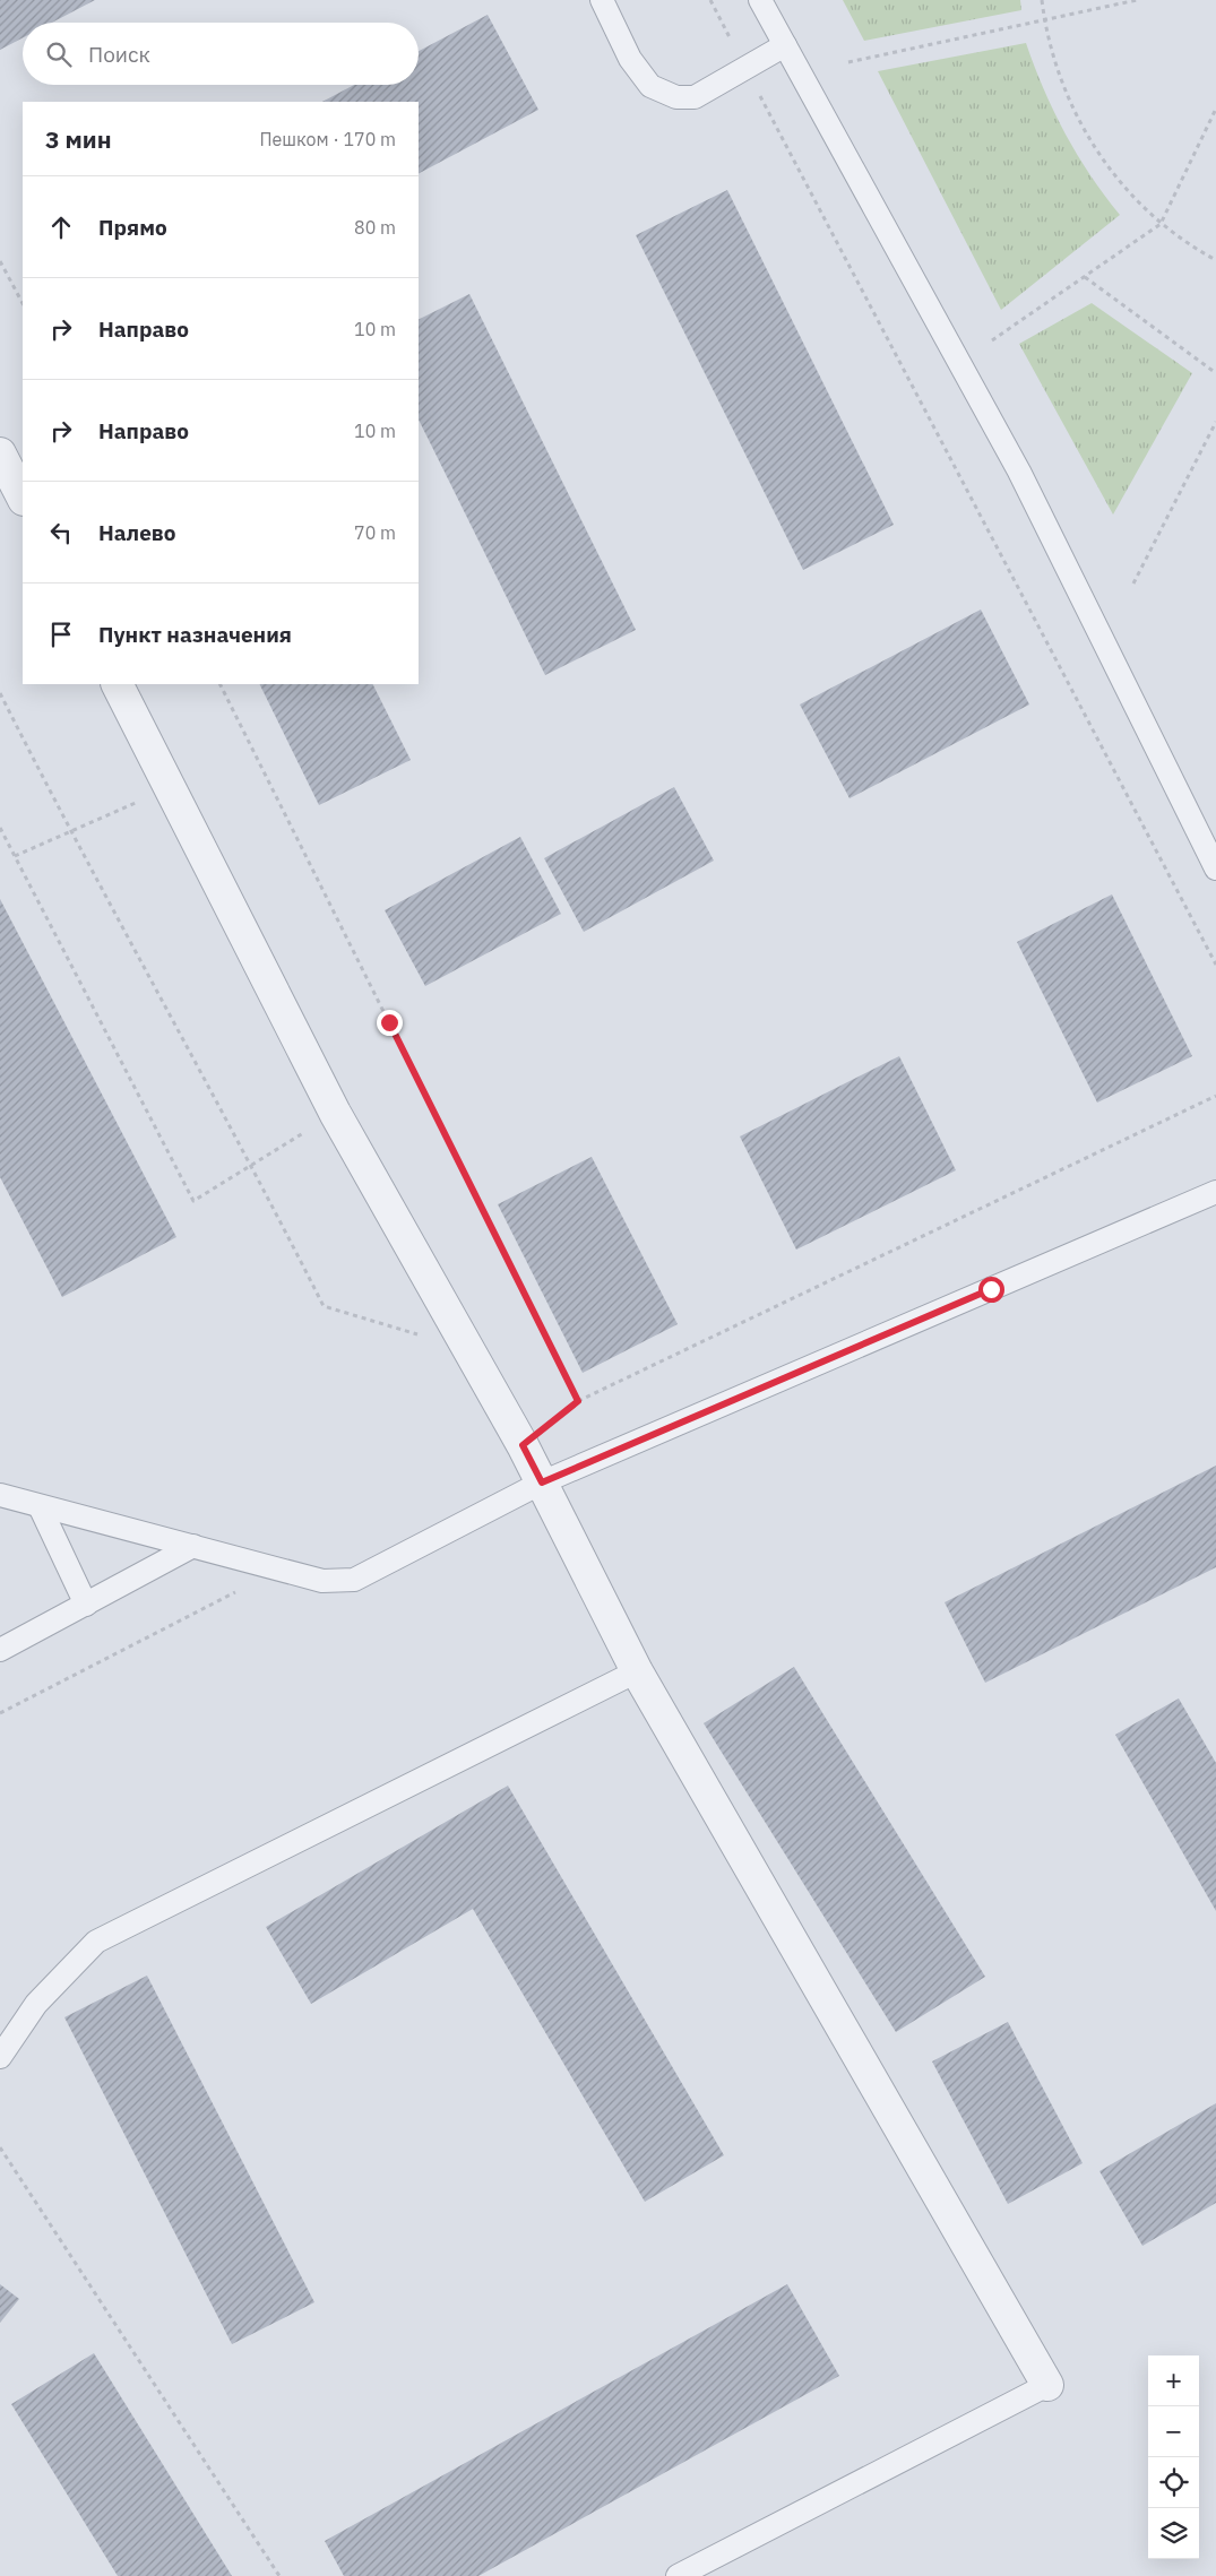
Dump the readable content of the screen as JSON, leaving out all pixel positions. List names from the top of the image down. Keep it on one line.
{"page":{"search":"Поиск","heading":["3 мин","Пешком · 170 m"],"list":[["Прямо","80 m"],["Направо","10 m"],["Направо","10 m"],["Налево","70 m"],"Пункт назначения"],"map_buttons":["+","−"]}}
